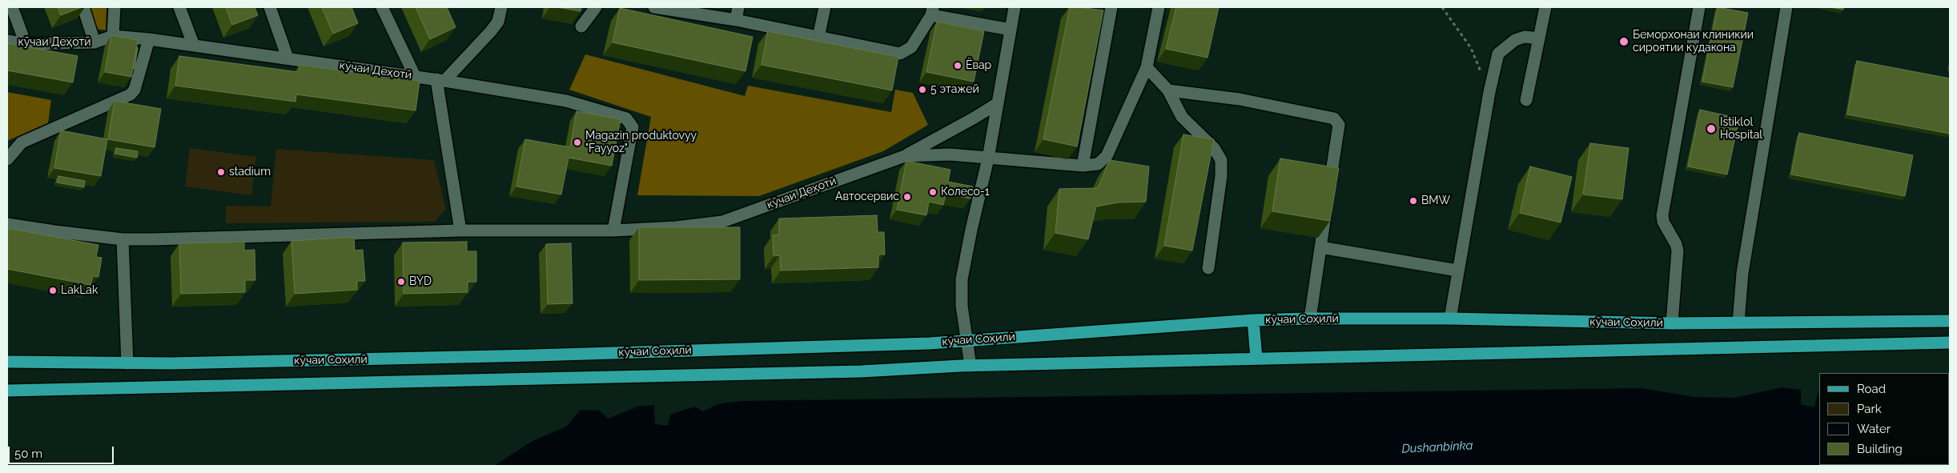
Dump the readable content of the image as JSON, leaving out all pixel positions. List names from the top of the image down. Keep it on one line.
{"streets":{"main road":["кӯчаи Соҳилӣ"],"street":["кӯчаи Деҳотӣ"]},"water":["Dushanbinka"],"places":["Беморхонаи клиникии сироятии кудакона","Ёвар","5 этажей","Istiklol Hospital","Magazin produktovyy \"Fayyoz\"","stadium","Колесо-1","Автосервис","BMW","BYD","LakLak"],"legend":["Road","Park","Water","Building"],"scale_bar":"50 m"}
